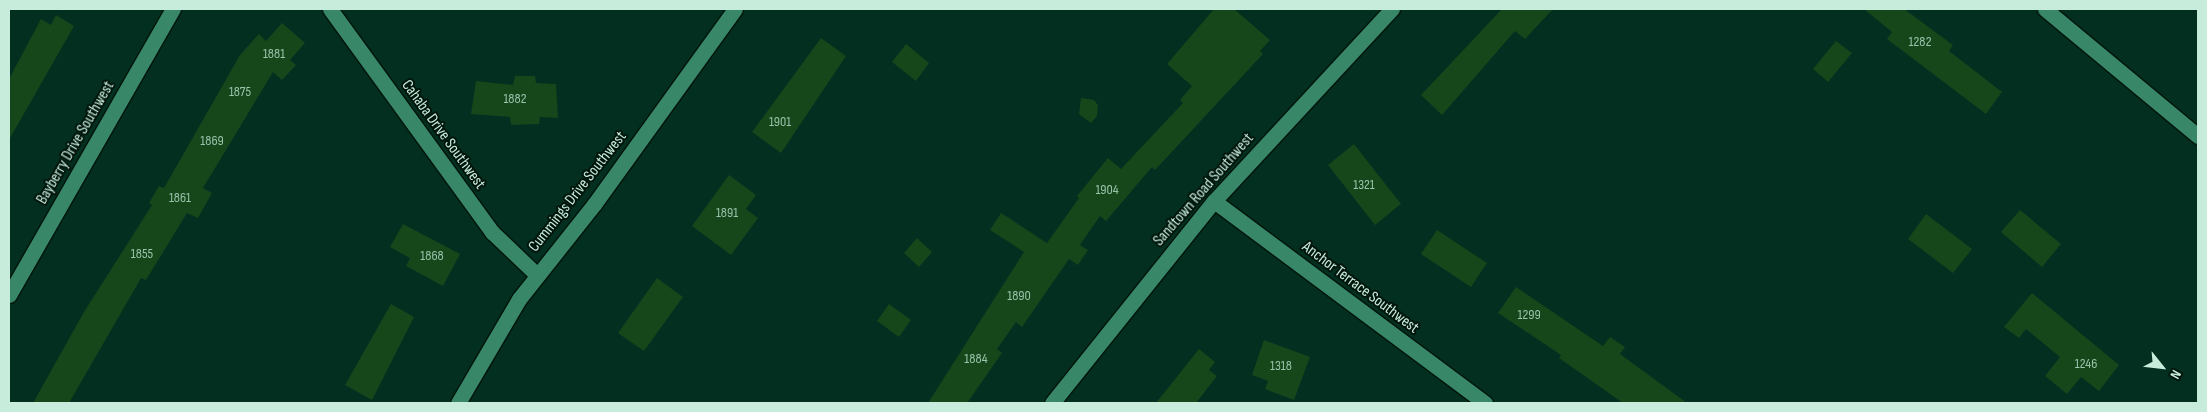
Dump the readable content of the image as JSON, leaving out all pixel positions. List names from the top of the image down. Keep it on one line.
{"streets":{"street":["Cahaba Drive Southwest","Bayberry Drive Southwest","Sandtown Road Southwest","Cummings Drive Southwest","Anchor Terrace Southwest"]},"crossings":[["Cahaba Drive Southwest","Cummings Drive Southwest"],["Sandtown Road Southwest","Anchor Terrace Southwest"]],"house_numbers":["1282","1881","1875","1882","1901","1869","1321","1904","1861","1891","1855","1868","1890","1299","1884","1246","1318"],"north":"bottom right"}
